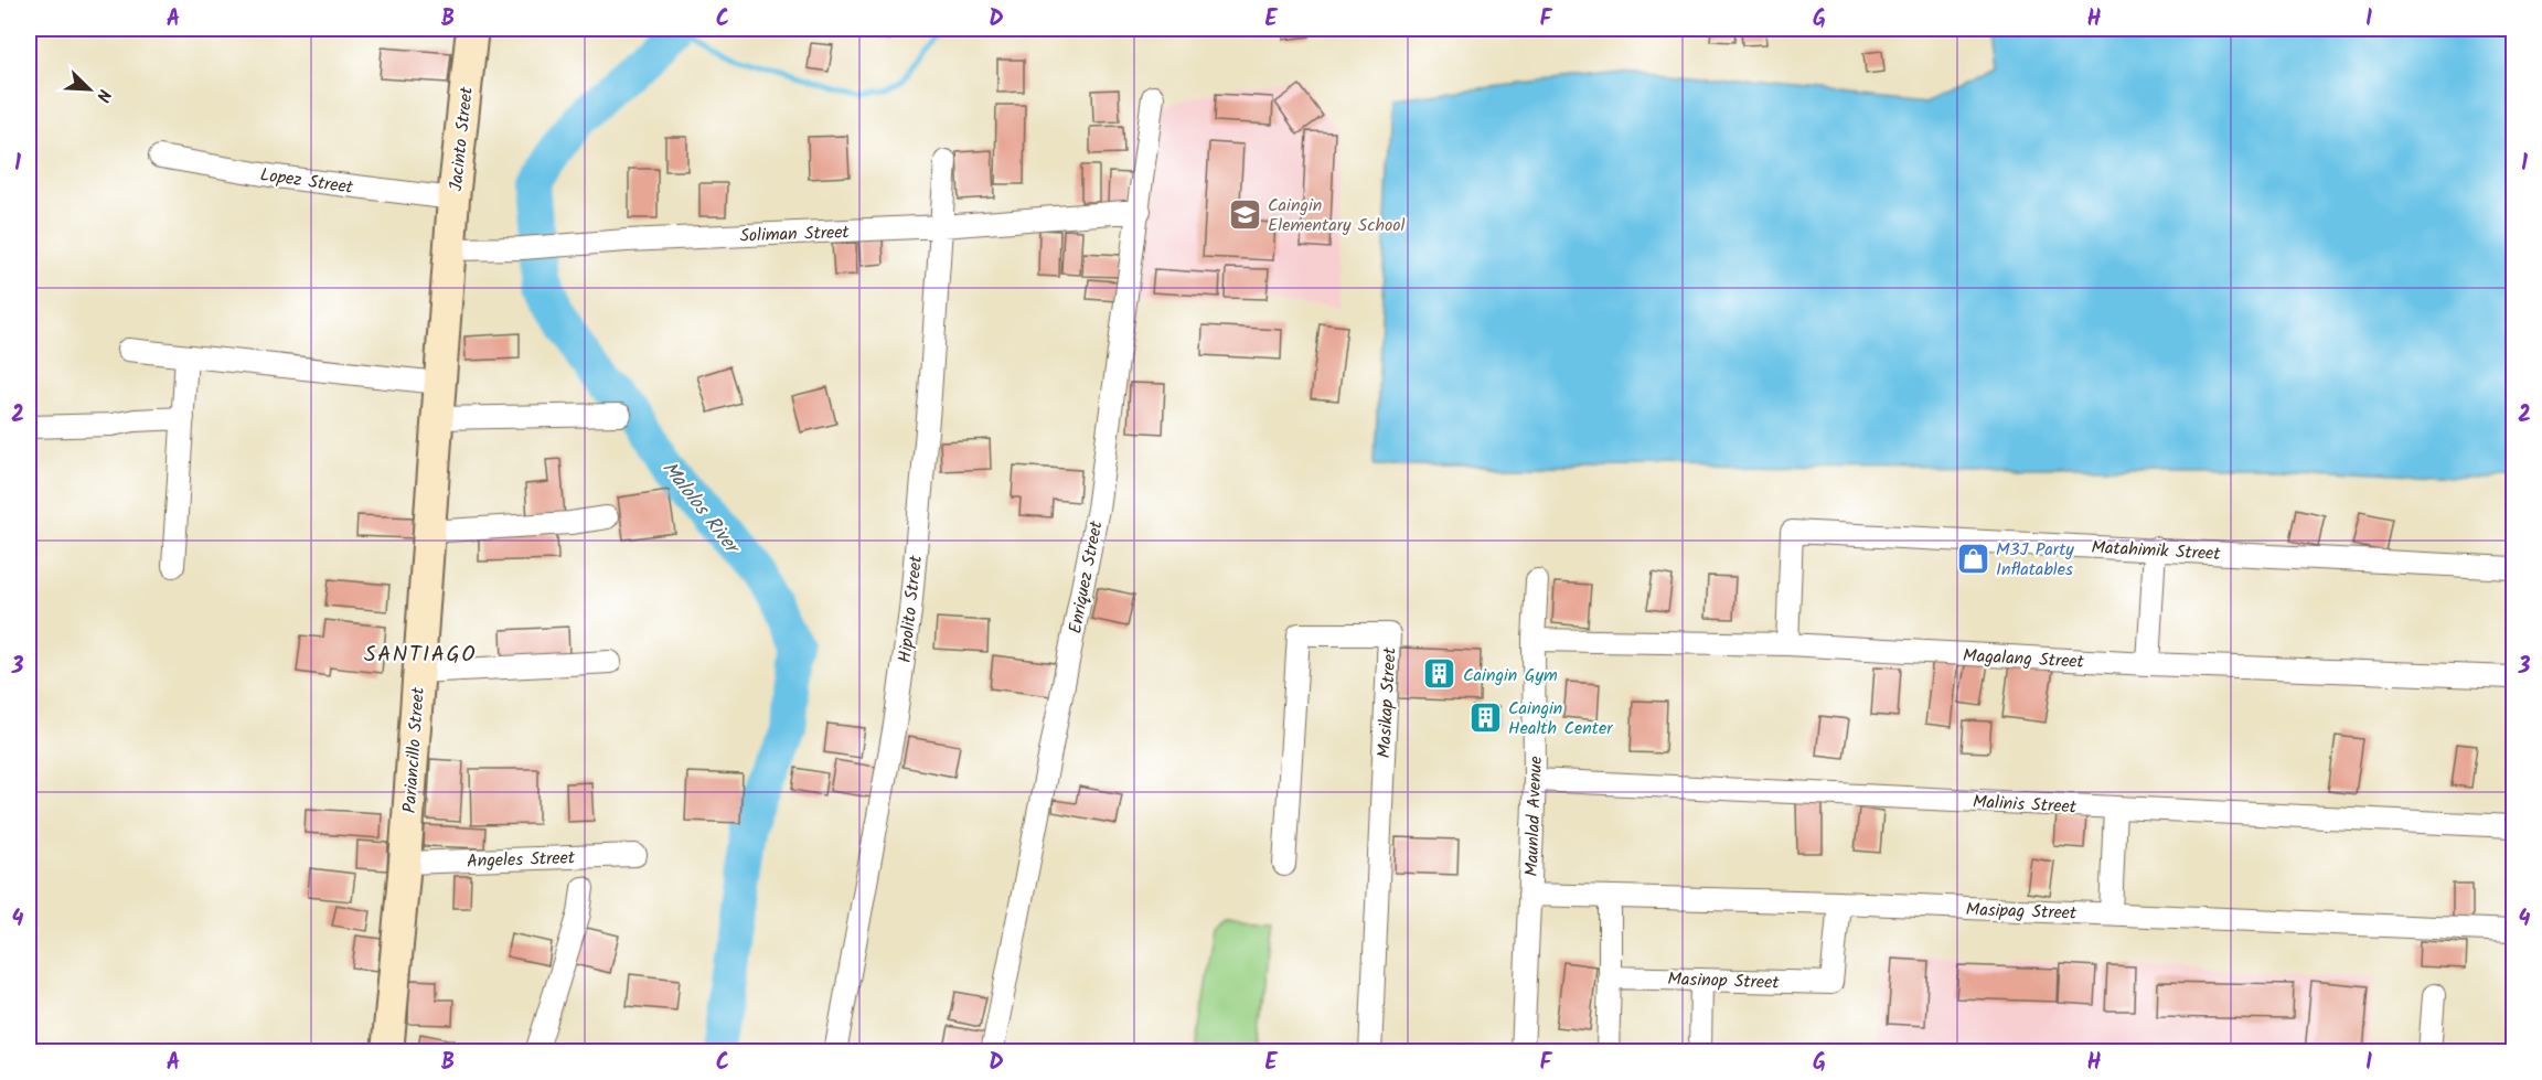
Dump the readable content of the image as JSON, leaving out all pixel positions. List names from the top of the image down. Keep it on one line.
{"streets":{"main road":["Jacinto Street","Pariancillo Street"],"street":["Lopez Street","Soliman Street","Matahimik Street","Enriquez Street","Hipolito Street","Magalang Street","Masikap Street","Malinis Street","Maunlad Avenue","Angeles Street","Masipag Street","Masinop Street"]},"crossings":[["Jacinto Street","Lopez Street"],["Jacinto Street","Soliman Street"],["Jacinto Street","Pariancillo Street"],["Soliman Street","Enriquez Street"],["Soliman Street","Hipolito Street"],["Soliman Street","Pariancillo Street"],["Matahimik Street","Magalang Street"],["Magalang Street","Maunlad Avenue"],["Pariancillo Street","Angeles Street"],["Malinis Street","Maunlad Avenue"],["Maunlad Avenue","Masipag Street"],["Masipag Street","Masinop Street"]],"districts":["SANTIAGO"],"water":["Malolos River"],"places":{"school or university":["Caingin Elementary School"],"shop":["M3J Party Inflatables"],"building":["Caingin Gym","Caingin Health Center"]},"north":"bottom right","grid":{"columns":["A","B","C","D","E","F","G","H","I"],"rows":["1","2","3","4"]}}
